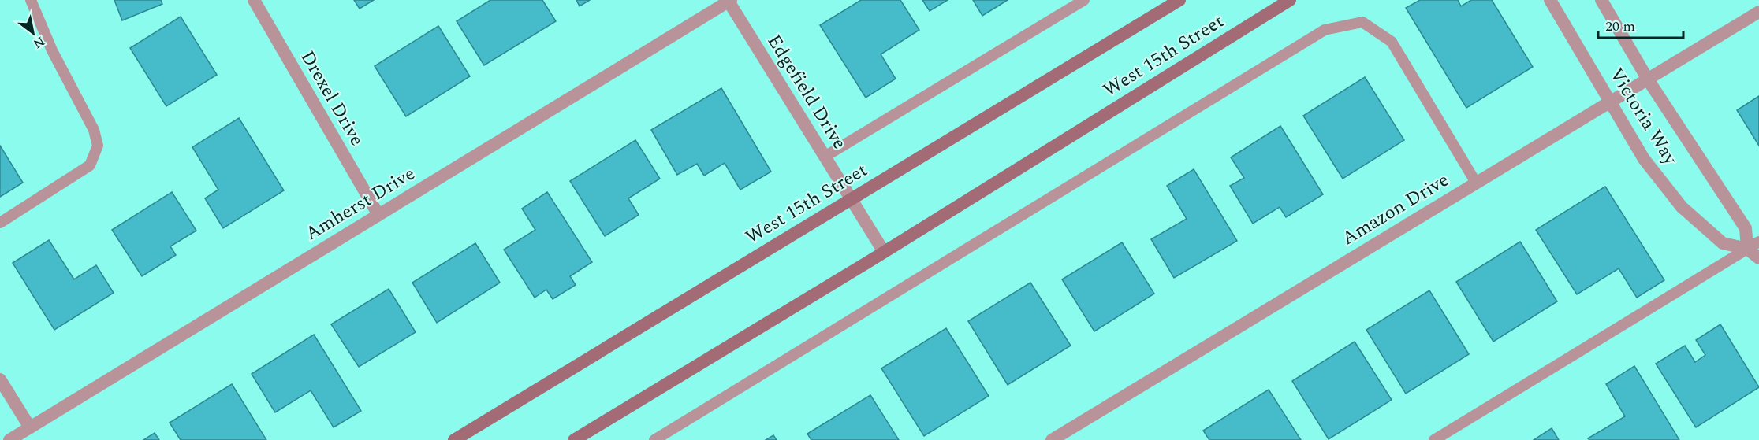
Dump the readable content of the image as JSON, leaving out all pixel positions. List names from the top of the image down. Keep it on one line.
{"streets":{"main road":["West 15th Street"],"street":["Edgefield Drive","Drexel Drive","Victoria Way","Amherst Drive","Amazon Drive"]},"crossings":[["West 15th Street","Edgefield Drive"],["Edgefield Drive","Amherst Drive"],["Drexel Drive","Amherst Drive"],["Victoria Way","Amazon Drive"]],"scale_bar":"20 m","north":"bottom right"}
